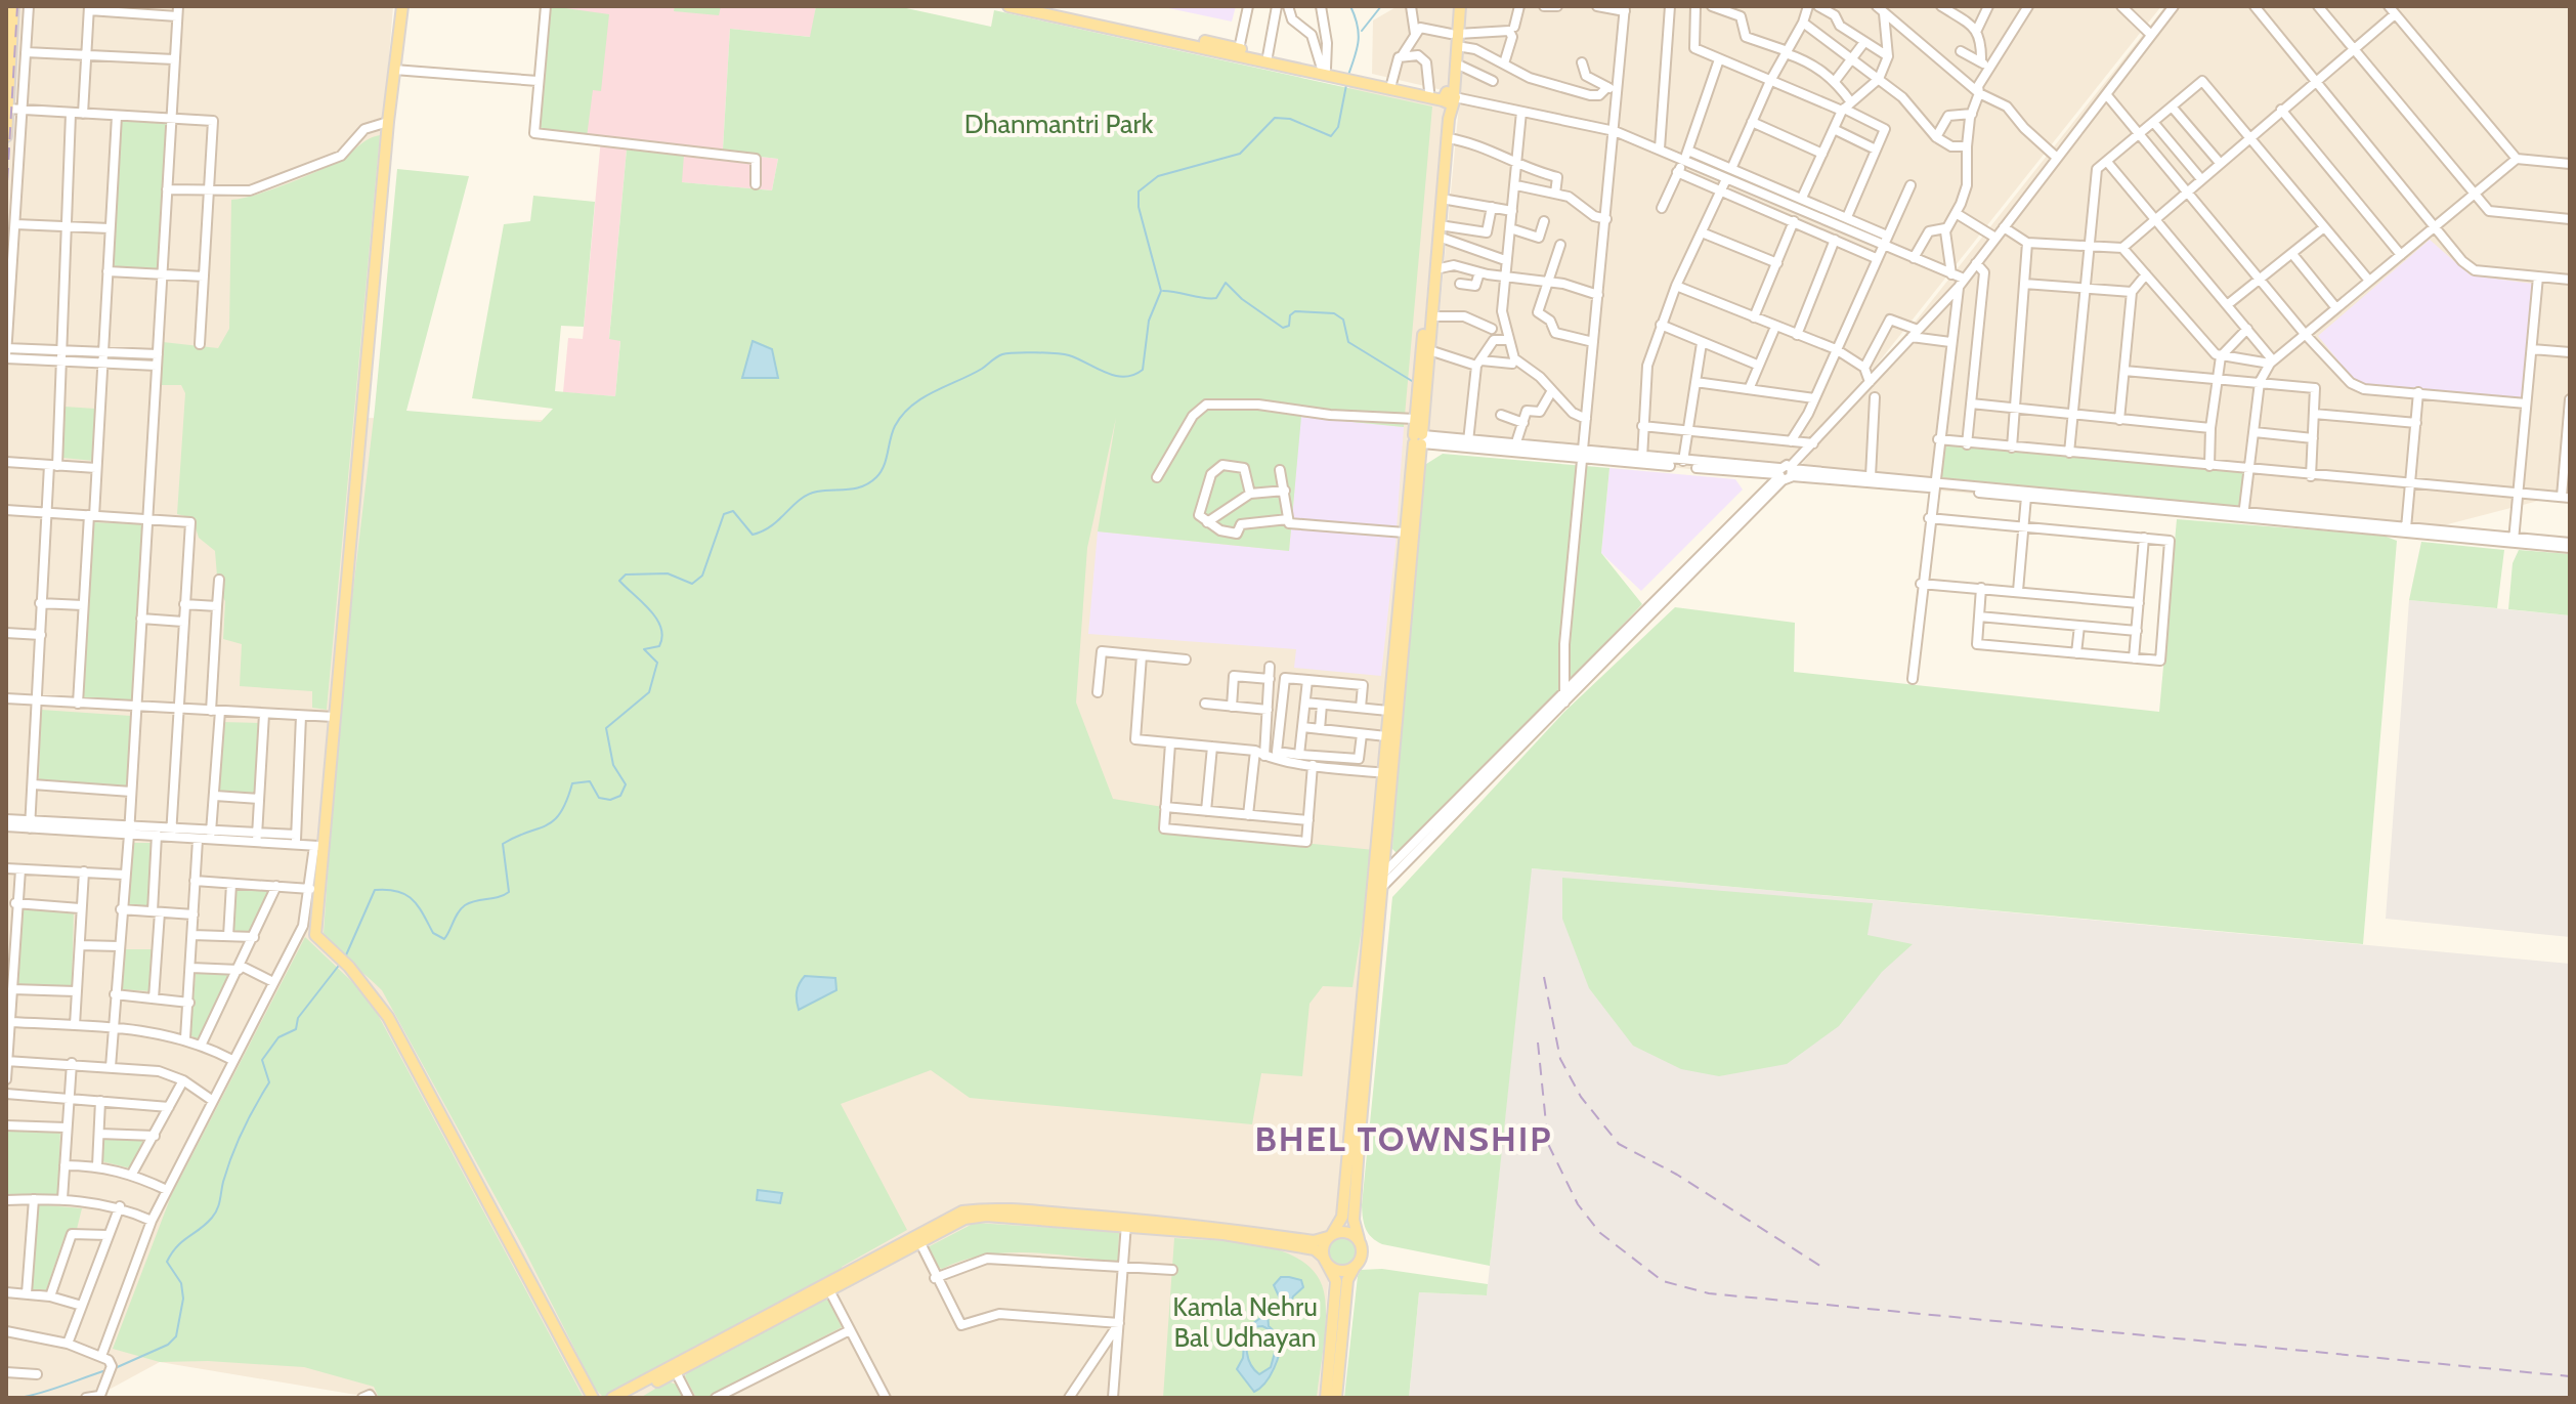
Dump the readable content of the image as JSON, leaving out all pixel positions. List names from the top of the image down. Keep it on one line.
{"districts":["BHEL TOWNSHIP"],"parks":["Dhanmantri Park","Kamla Nehru Bal Udhayan"]}
